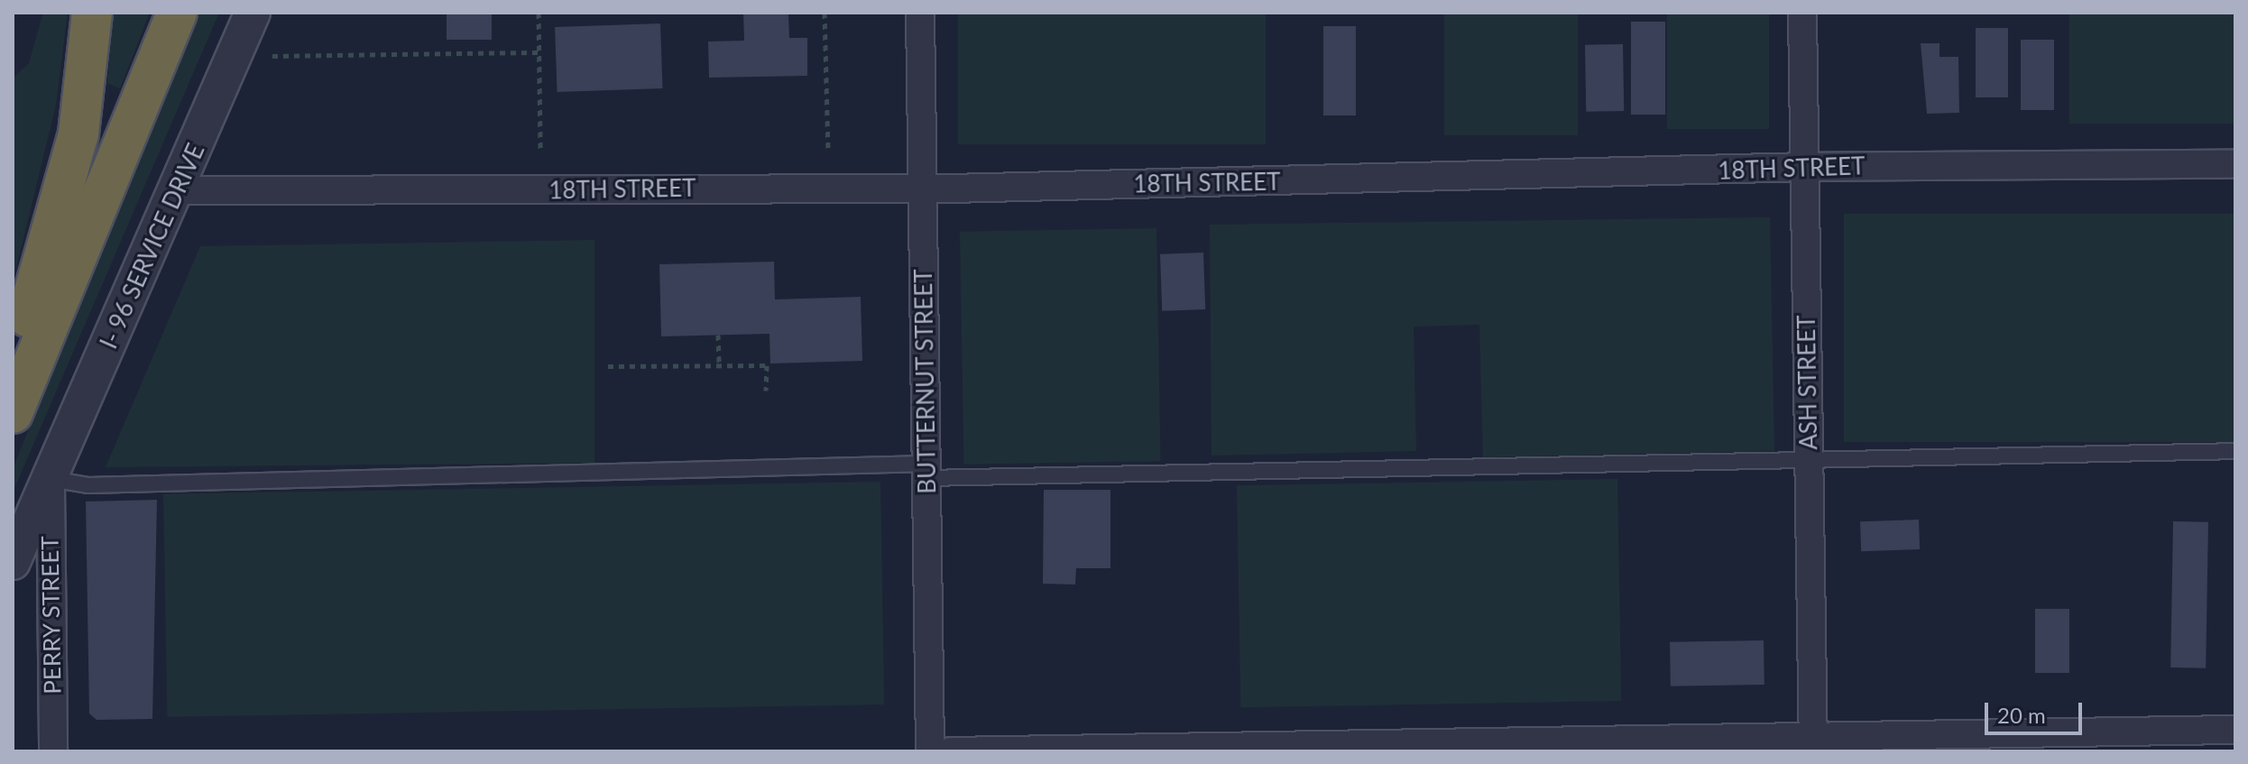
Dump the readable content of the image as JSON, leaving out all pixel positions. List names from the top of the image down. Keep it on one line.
{"streets":{"street":["18TH STREET","I- 96 SERVICE DRIVE","BUTTERNUT STREET","ASH STREET","PERRY STREET"]},"crossings":[["18TH STREET","I- 96 SERVICE DRIVE"],["18TH STREET","BUTTERNUT STREET"],["18TH STREET","ASH STREET"],["I- 96 SERVICE DRIVE","PERRY STREET"]],"scale_bar":"20 m"}
